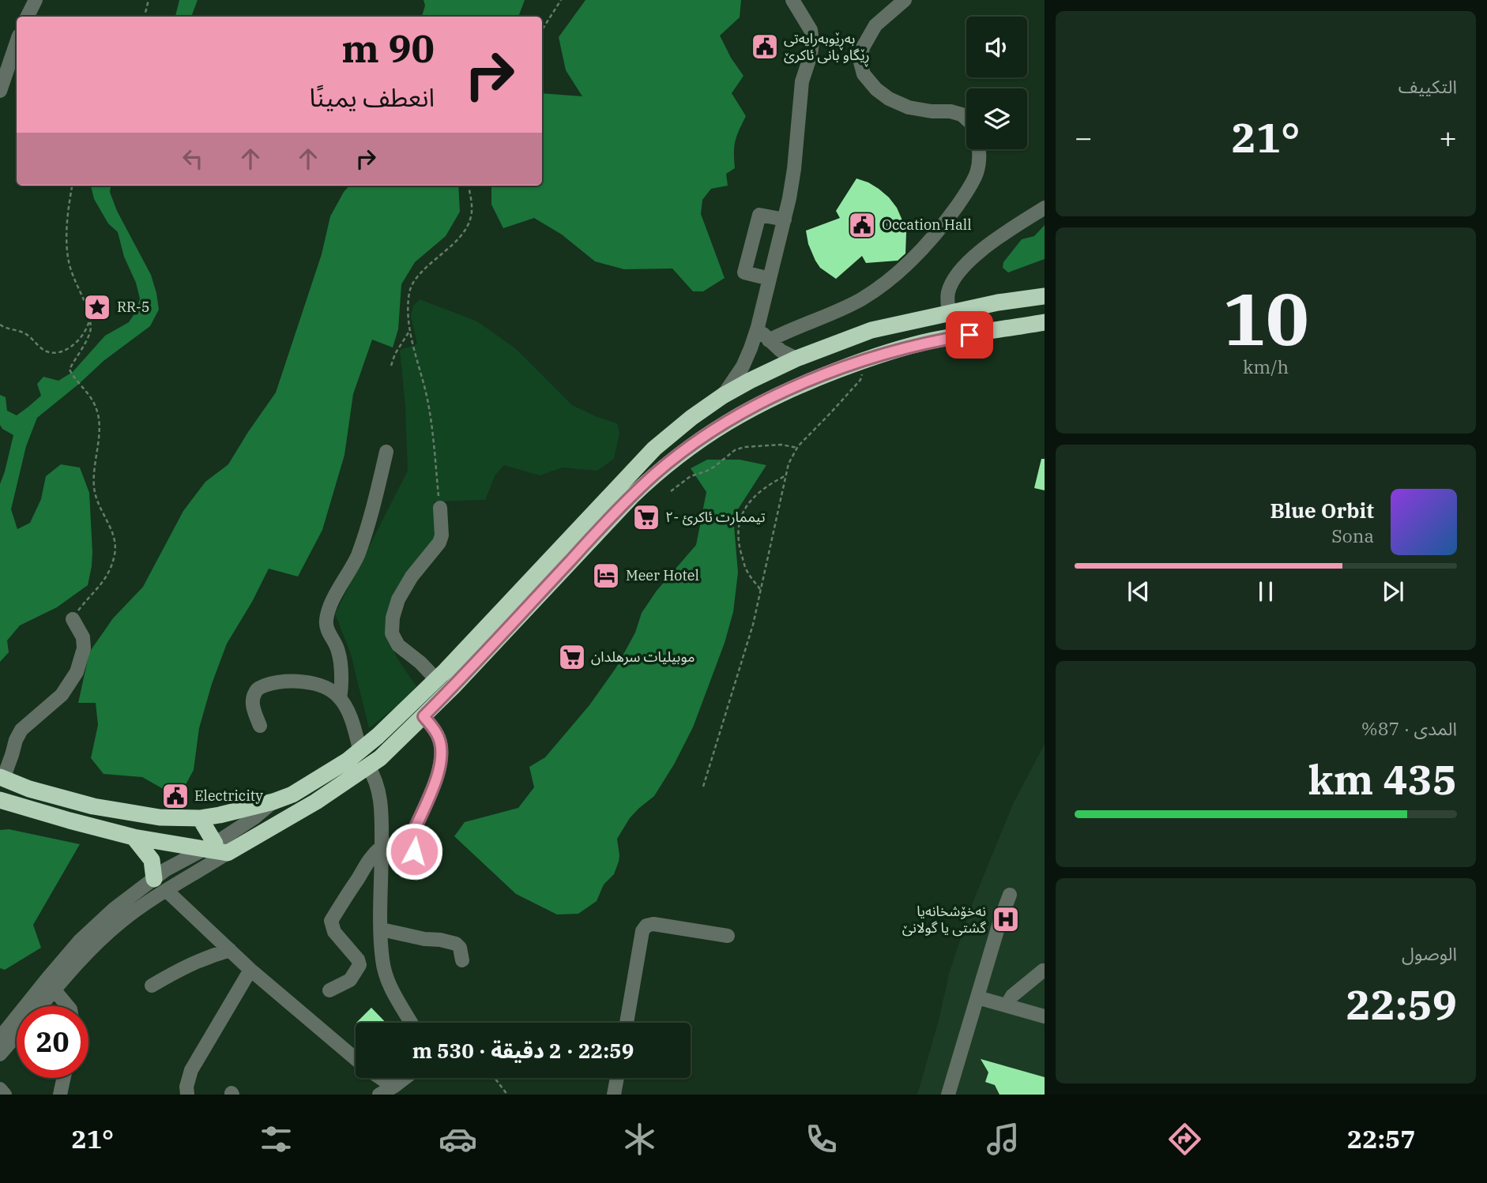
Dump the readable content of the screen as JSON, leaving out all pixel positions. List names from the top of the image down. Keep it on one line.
{"places":{"public building":["بەڕێوبەرایەتی ڕێگاو بانی ئاکرێ","Occation Hall","Electricity"],"place":["RR-5"],"supermarket":["تيممارت ئاكرئ -٢","موبيليات سرهلدان"],"hotel":["Meer Hotel"],"hospital":["نەخۆشخانەیا گشتی یا گولانێ"]},"page":{"tile":["التكييف",["10","km/h"],["المدى · 87%","435 km"],["الوصول","22:59"]],"turn":["90 m","انعطف يمينًا"],"heat":["−","21°","+"],"song":["Blue Orbit","Sona"],"limit":"20","trip":"22:59 · 2 دقيقة · 530 m","tabs":["22:57","21°"]}}
